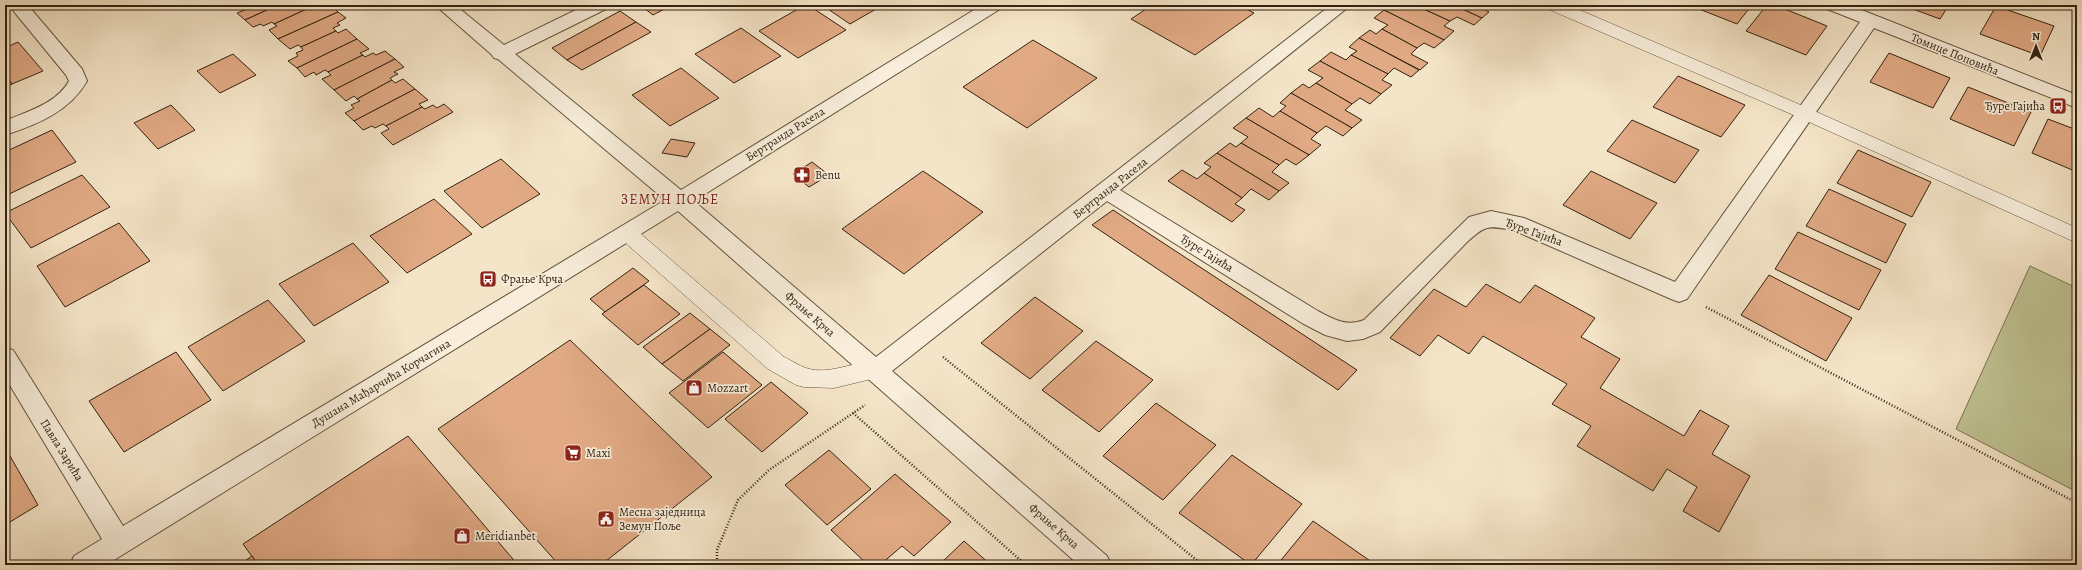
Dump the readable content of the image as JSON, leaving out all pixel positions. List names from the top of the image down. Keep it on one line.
{"streets":{"street":["Томице Поповића","Бертранда Расела","Ђуре Гајића","Фрање Крча","Душана Мађарчића Корчагина","Павла Зарића"]},"crossings":[["Бертранда Расела","Ђуре Гајића"],["Бертранда Расела","Фрање Крча"],["Бертранда Расела","Душана Мађарчића Корчагина"],["Фрање Крча","Душана Мађарчића Корчагина"],["Душана Мађарчића Корчагина","Павла Зарића"]],"districts":["ЗЕМУН ПОЉЕ"],"places":{"bus stop":["Ђуре Гајића","Фрање Крча"],"pharmacy":["Benu"],"shop":["Mozzart","Meridianbet"],"supermarket":["Maxi"],"public building":["Месна заједница Земун Поље"]},"north":"top"}
